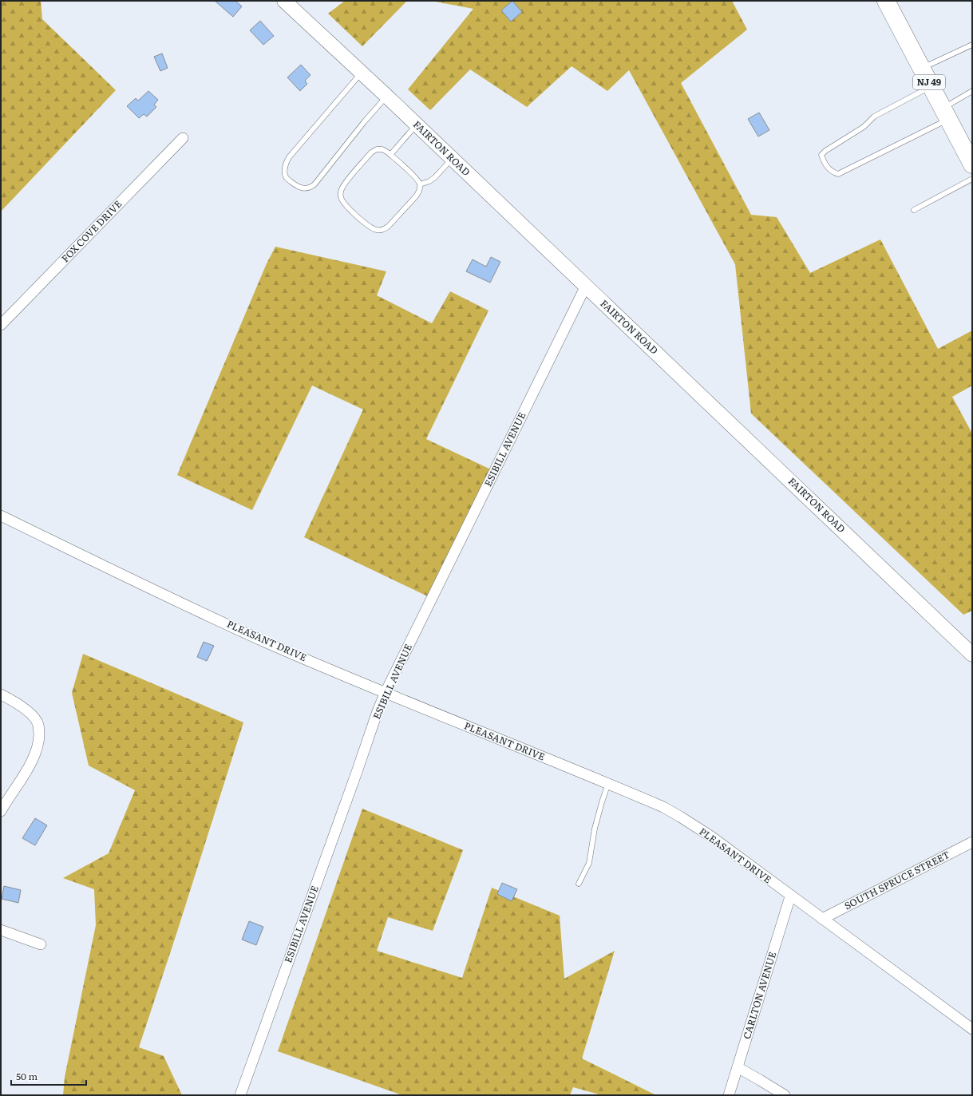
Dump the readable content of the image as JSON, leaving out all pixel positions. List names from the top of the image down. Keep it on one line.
{"streets":{"highway":["NJ 49"],"main road":["FAIRTON ROAD"],"street":["FOX COVE DRIVE","ESIBILL AVENUE","PLEASANT DRIVE","SOUTH SPRUCE STREET","CARLTON AVENUE"]},"crossings":[["FAIRTON ROAD","ESIBILL AVENUE"],["ESIBILL AVENUE","PLEASANT DRIVE"],["PLEASANT DRIVE","SOUTH SPRUCE STREET"],["PLEASANT DRIVE","CARLTON AVENUE"]],"scale_bar":"50 m"}
